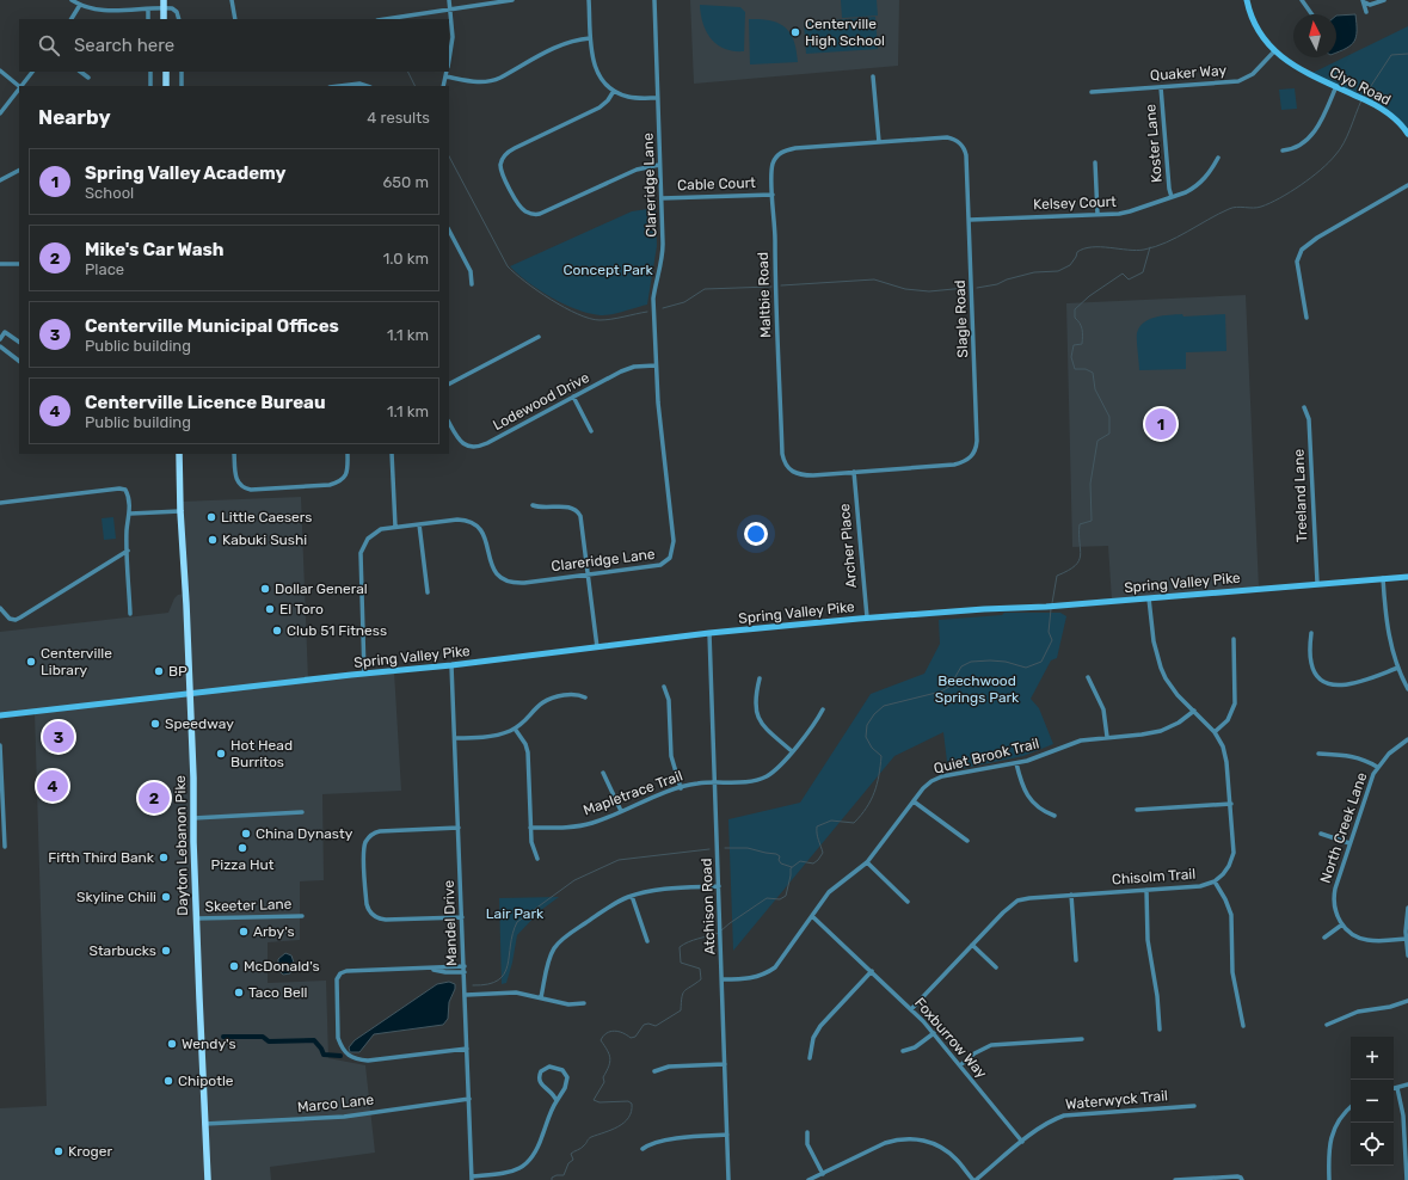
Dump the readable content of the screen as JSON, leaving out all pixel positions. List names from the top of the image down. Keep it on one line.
{"streets":{"main road":["Dayton Lebanon Pike"],"street":["Quaker Way","Clyo Road","Koster Lane","Cable Court","Clareridge Lane","Kelsey Court","Maltbie Road","Slagle Road","Lodewood Drive","Treeland Lane","Archer Place","Spring Valley Pike","Quiet Brook Trail","Mapletrace Trail","North Creek Lane","Chisolm Trail","Skeeter Lane","Atchison Road","Mandel Drive","Foxburrow Way","Waterwyck Trail","Marco Lane"]},"crossings":[["Quaker Way","Clyo Road"],["Quaker Way","Koster Lane"],["Koster Lane","Kelsey Court"],["Cable Court","Clareridge Lane"],["Cable Court","Maltbie Road"],["Clareridge Lane","Lodewood Drive"],["Clareridge Lane","Spring Valley Pike"],["Kelsey Court","Slagle Road"],["Maltbie Road","Slagle Road"],["Maltbie Road","Archer Place"],["Slagle Road","Archer Place"],["Treeland Lane","Spring Valley Pike"],["Archer Place","Spring Valley Pike"],["Spring Valley Pike","Dayton Lebanon Pike"],["Spring Valley Pike","Chisolm Trail"],["Spring Valley Pike","Atchison Road"],["Spring Valley Pike","Mandel Drive"],["Quiet Brook Trail","Chisolm Trail"],["Quiet Brook Trail","Atchison Road"],["Quiet Brook Trail","Foxburrow Way"],["Mapletrace Trail","Atchison Road"],["Dayton Lebanon Pike","Skeeter Lane"],["Dayton Lebanon Pike","Marco Lane"],["Chisolm Trail","Foxburrow Way"],["Mandel Drive","Marco Lane"],["Foxburrow Way","Waterwyck Trail"]],"parks":["Concept Park","Beechwood Springs Park","Lair Park"],"places":["Centerville High School","Little Caesers","Kabuki Sushi","Dollar General","El Toro","Club 51 Fitness","Centerville Library","BP","Speedway","Hot Head Burritos","China Dynasty","Pizza Hut","Fifth Third Bank","Skyline Chili","Arby's","Starbucks","McDonald's","Taco Bell","Wendy's","Chipotle","Kroger"],"north":"top","page":{"search":"Search here","heading":["Nearby","4 results"],"list":[{"mark":"1","name":"Spring Valley Academy","note":"School","value":"650 m"},{"mark":"2","name":"Mike's Car Wash","note":"Place","value":"1.0 km"},{"mark":"3","name":"Centerville Municipal Offices","note":"Public building","value":"1.1 km"},{"mark":"4","name":"Centerville Licence Bureau","note":"Public building","value":"1.1 km"}],"pins":["1","3","4","2"],"map_buttons":["+","−"]}}
